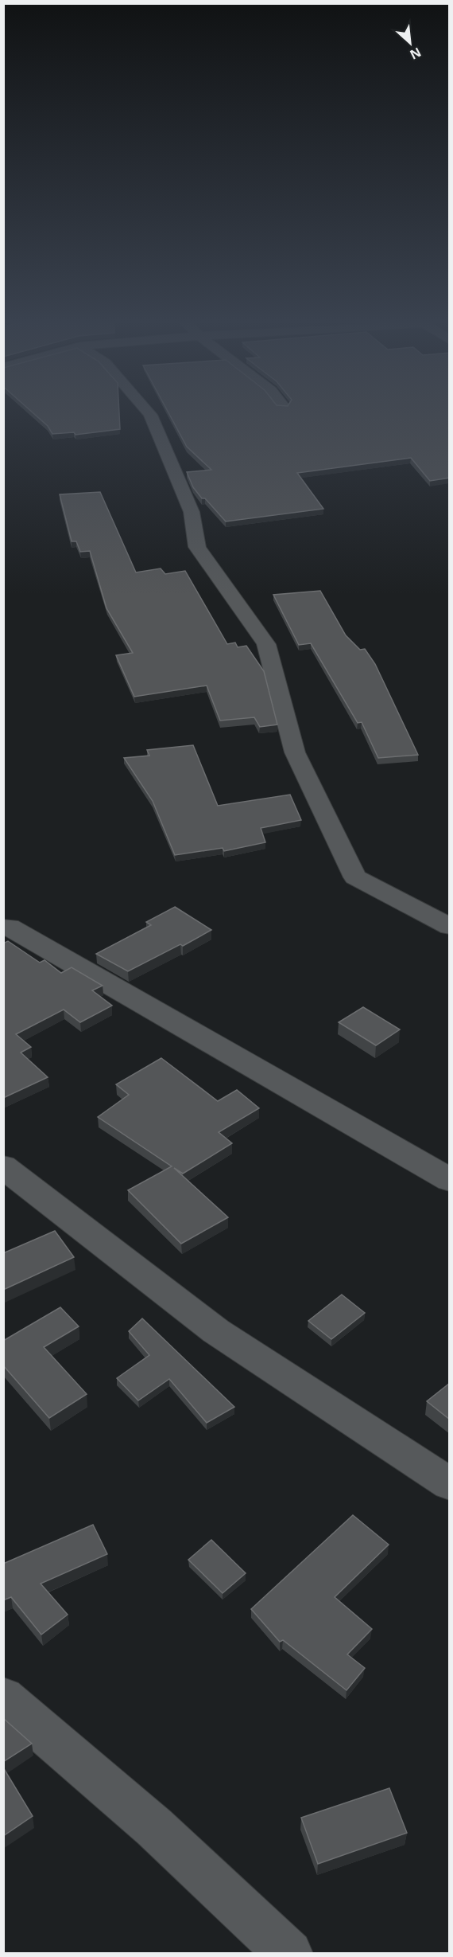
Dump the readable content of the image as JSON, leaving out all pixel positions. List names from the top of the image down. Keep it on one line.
{"north":"bottom right"}
